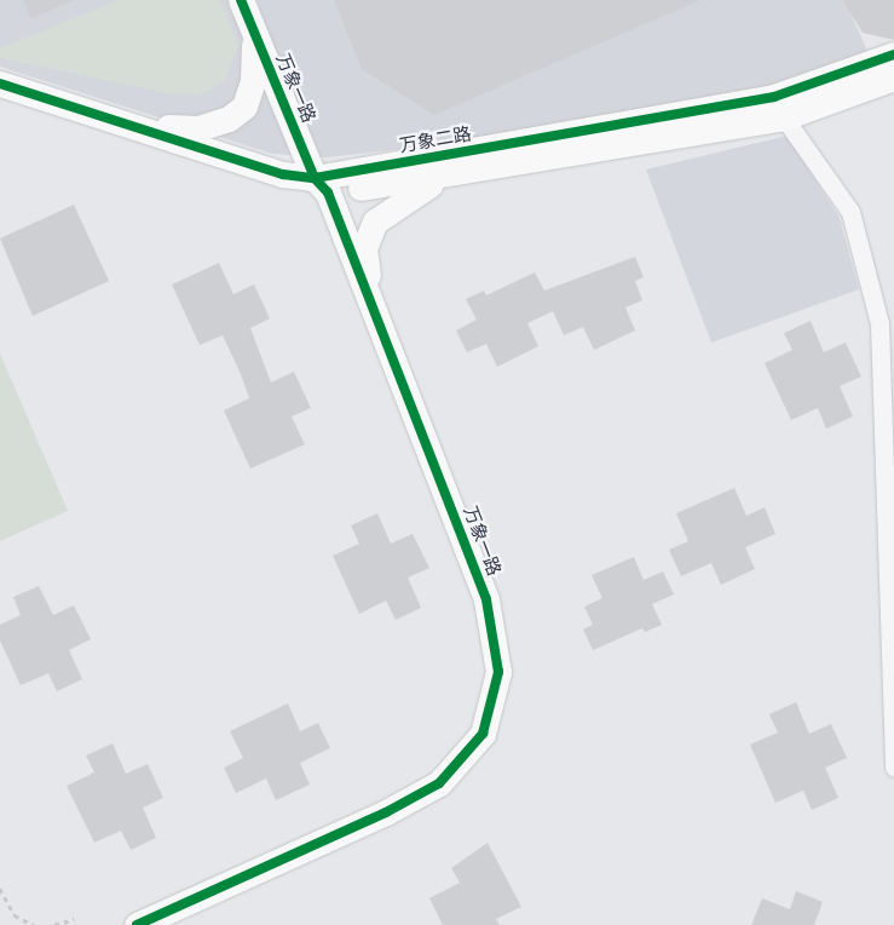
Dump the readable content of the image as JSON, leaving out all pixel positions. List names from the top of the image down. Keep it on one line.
{"streets":{"street":["万象一路","万象二路"]},"crossings":[["万象一路","万象二路"]]}
